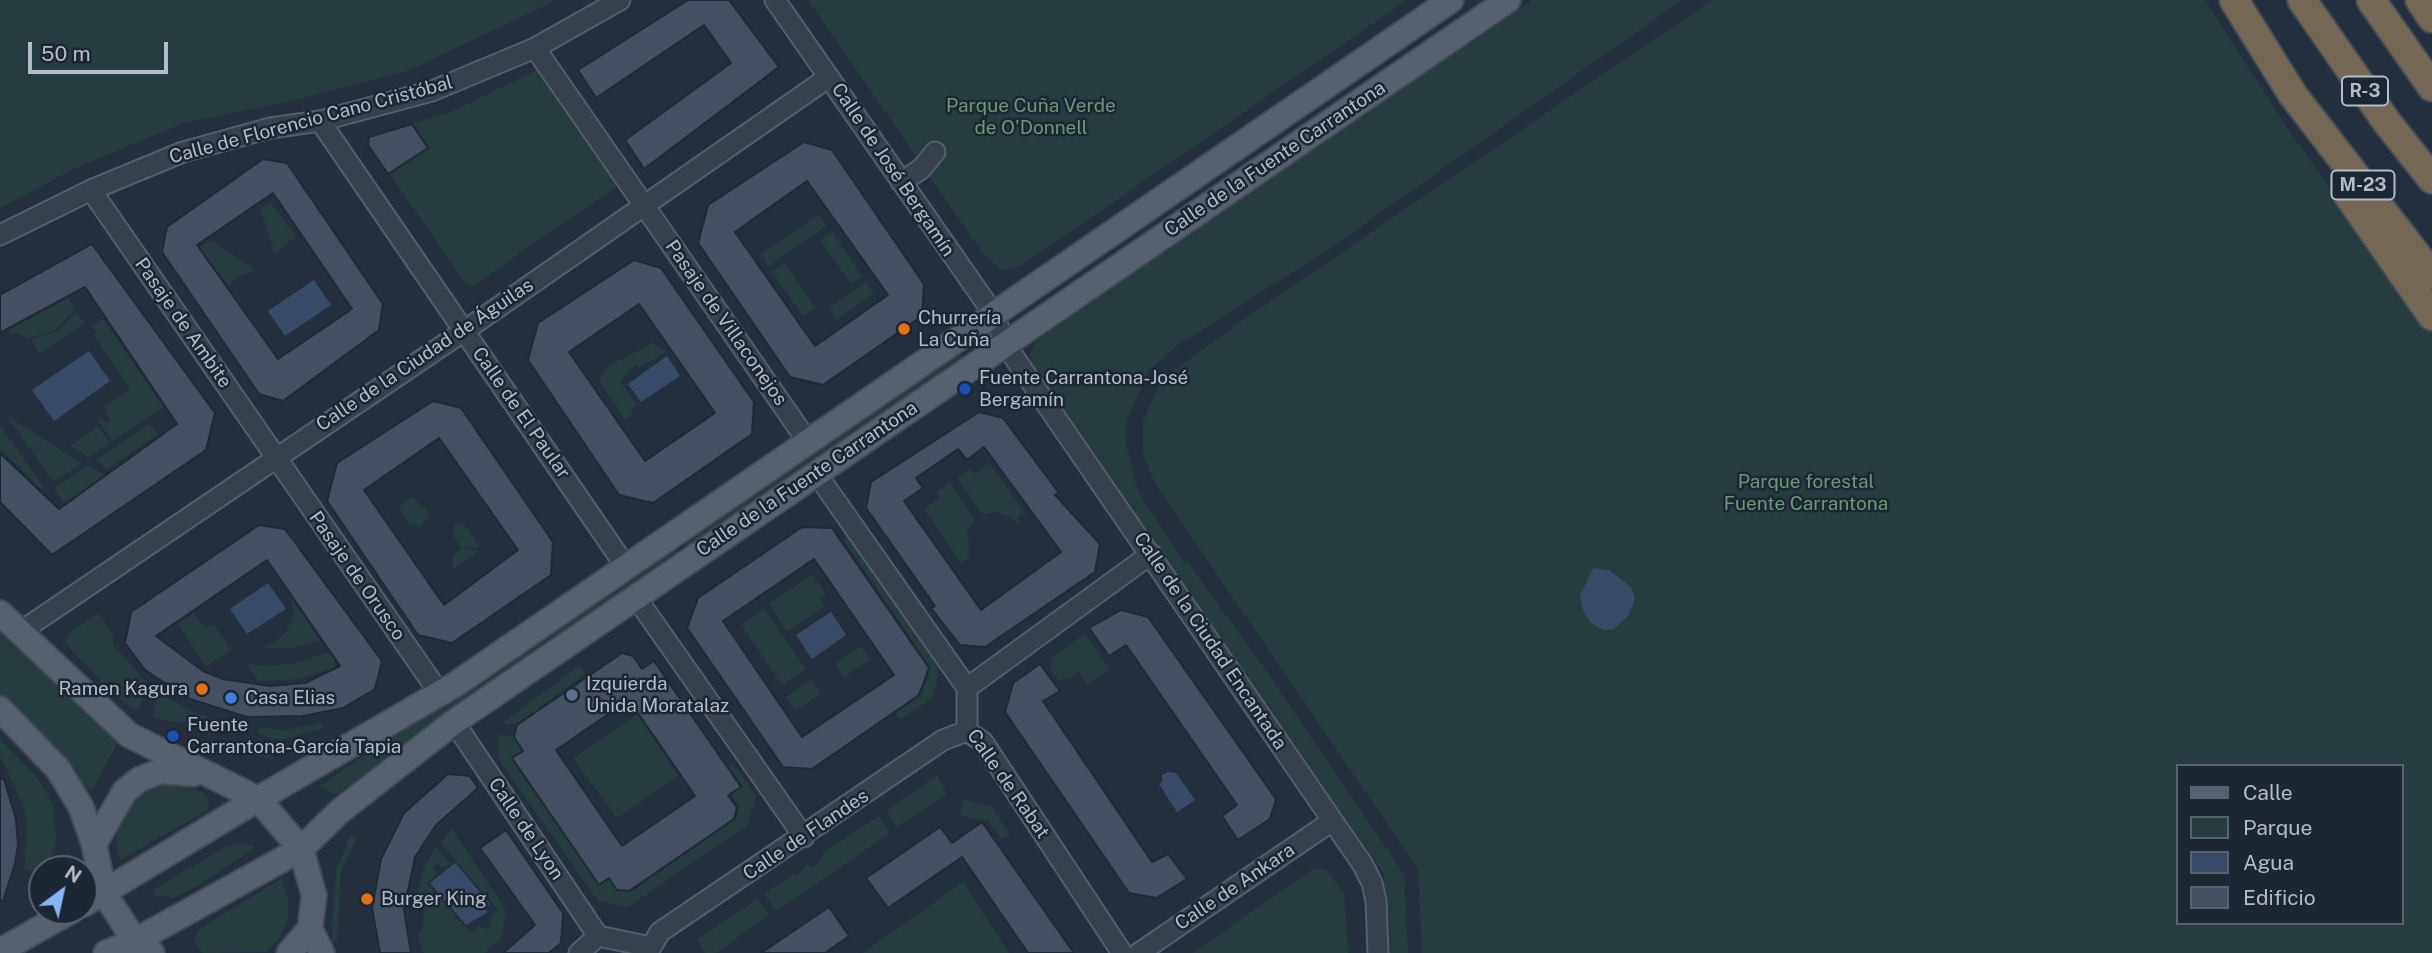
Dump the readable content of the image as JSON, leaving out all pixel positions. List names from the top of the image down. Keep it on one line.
{"streets":{"highway":["R-3","M-23"],"main road":["Calle de la Fuente Carrantona"],"street":["Calle de Florencio Cano Cristóbal","Calle de José Bergamín","Pasaje de Ambite","Pasaje de Villaconejos","Calle de la Ciudad de Águilas","Calle de El Paular","Pasaje de Orusco","Calle de la Ciudad Encantada","Calle de Rabat","Calle de Lyon","Calle de Flandes","Calle de Ankara"]},"crossings":[["Calle de Florencio Cano Cristóbal","Pasaje de Ambite"],["Calle de Florencio Cano Cristóbal","Pasaje de Villaconejos"],["Calle de Florencio Cano Cristóbal","Calle de El Paular"],["Calle de la Fuente Carrantona","Calle de José Bergamín"],["Calle de la Fuente Carrantona","Pasaje de Villaconejos"],["Calle de la Fuente Carrantona","Calle de El Paular"],["Calle de la Fuente Carrantona","Pasaje de Orusco"],["Calle de la Fuente Carrantona","Calle de la Ciudad Encantada"],["Calle de la Fuente Carrantona","Calle de Lyon"],["Calle de José Bergamín","Calle de la Ciudad de Águilas"],["Calle de José Bergamín","Calle de la Ciudad Encantada"],["Pasaje de Ambite","Calle de la Ciudad de Águilas"],["Pasaje de Ambite","Pasaje de Orusco"],["Pasaje de Villaconejos","Calle de la Ciudad de Águilas"],["Calle de la Ciudad de Águilas","Calle de El Paular"],["Calle de la Ciudad de Águilas","Pasaje de Orusco"],["Calle de la Ciudad Encantada","Calle de Ankara"],["Calle de Rabat","Calle de Flandes"]],"parks":["Parque Cuña Verde de O'Donnell","Parque forestal Fuente Carrantona"],"places":["Churrería La Cuña","Fuente Carrantona-José Bergamín","Ramen Kagura","Izquierda Unida Moratalaz","Casa Elias","Fuente Carrantona-García Tapia","Burger King"],"legend":["Calle","Parque","Agua","Edificio"],"scale_bar":"50 m","north":"top right"}
